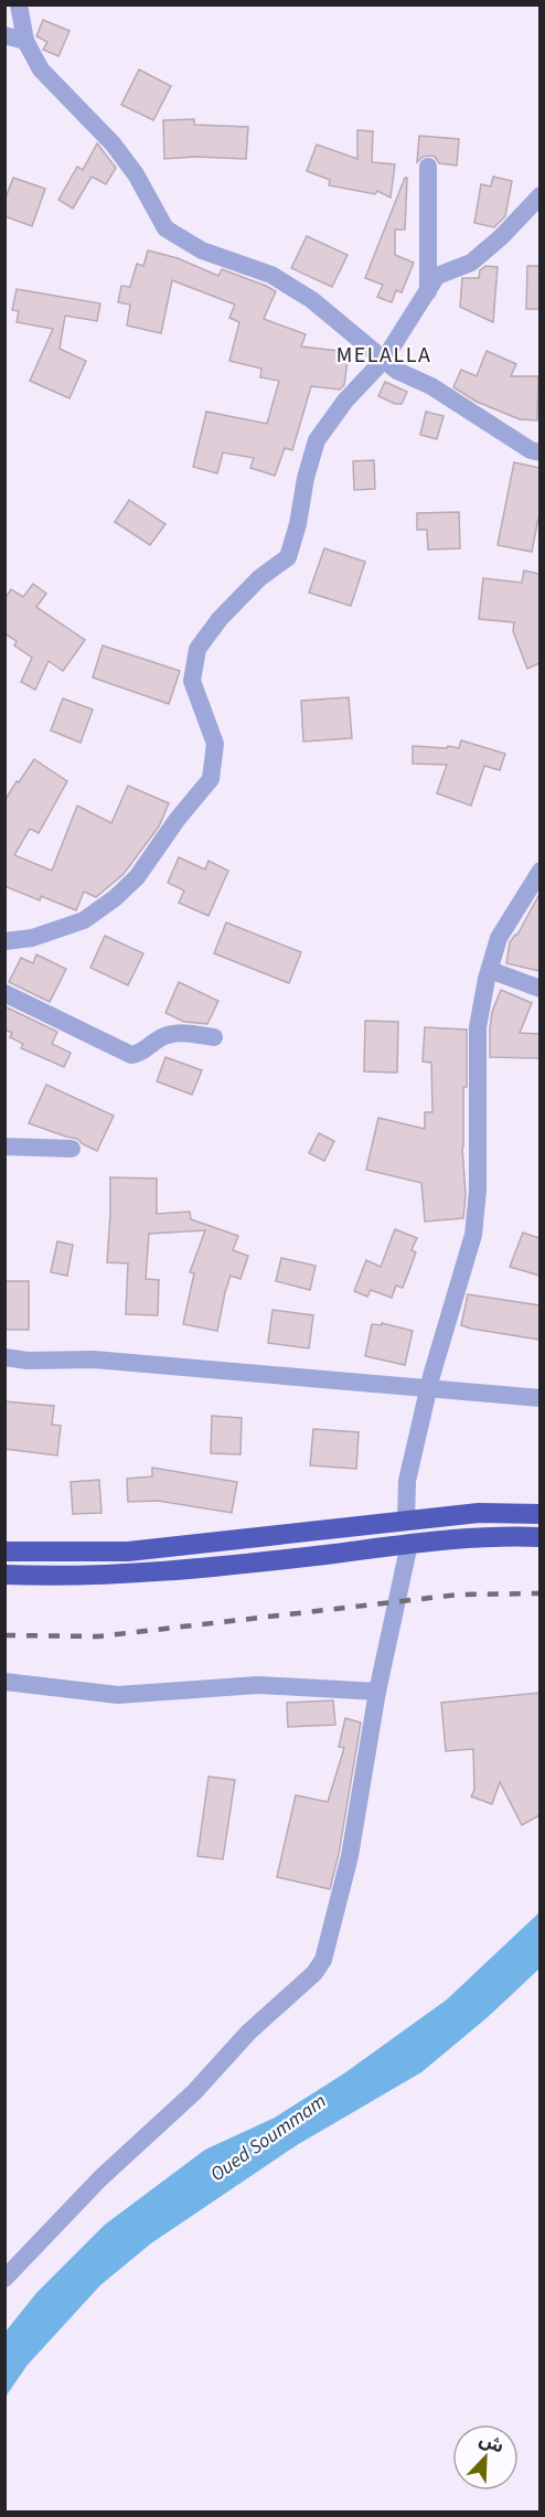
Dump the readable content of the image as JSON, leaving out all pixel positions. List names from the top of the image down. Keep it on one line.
{"districts":["MELALLA"],"water":["Oued Soummam"],"north":"top right"}
